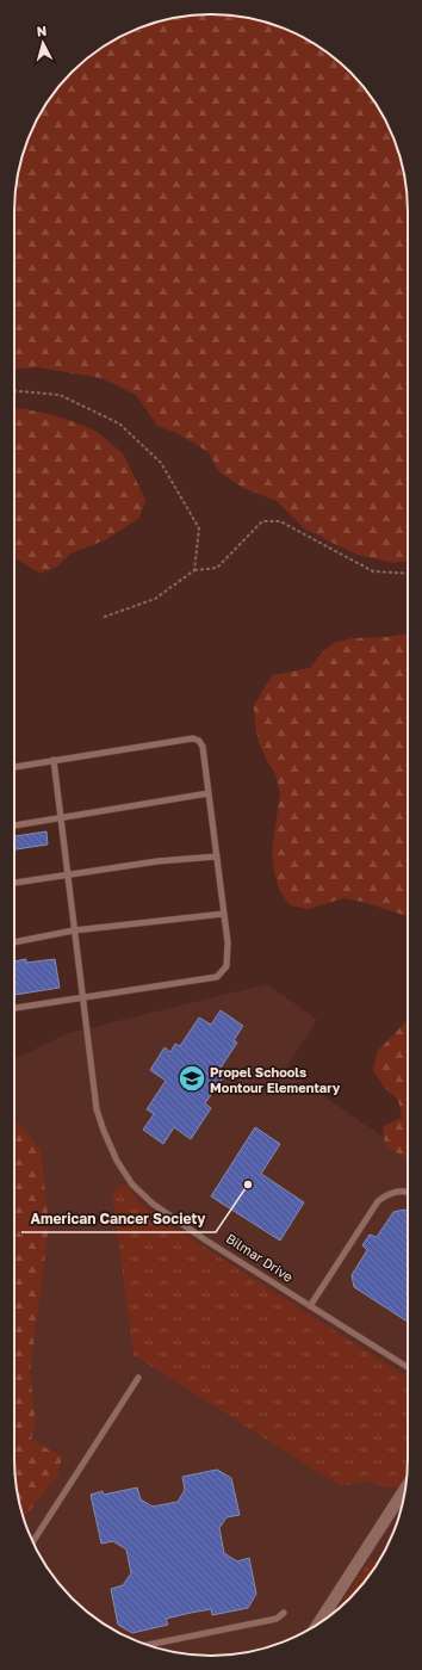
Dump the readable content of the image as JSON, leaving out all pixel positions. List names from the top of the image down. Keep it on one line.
{"streets":{"lane":["Bilmar Drive"]},"places":{"school or university":["Propel Schools Montour Elementary"],"other":["American Cancer Society"]},"north":"top"}
